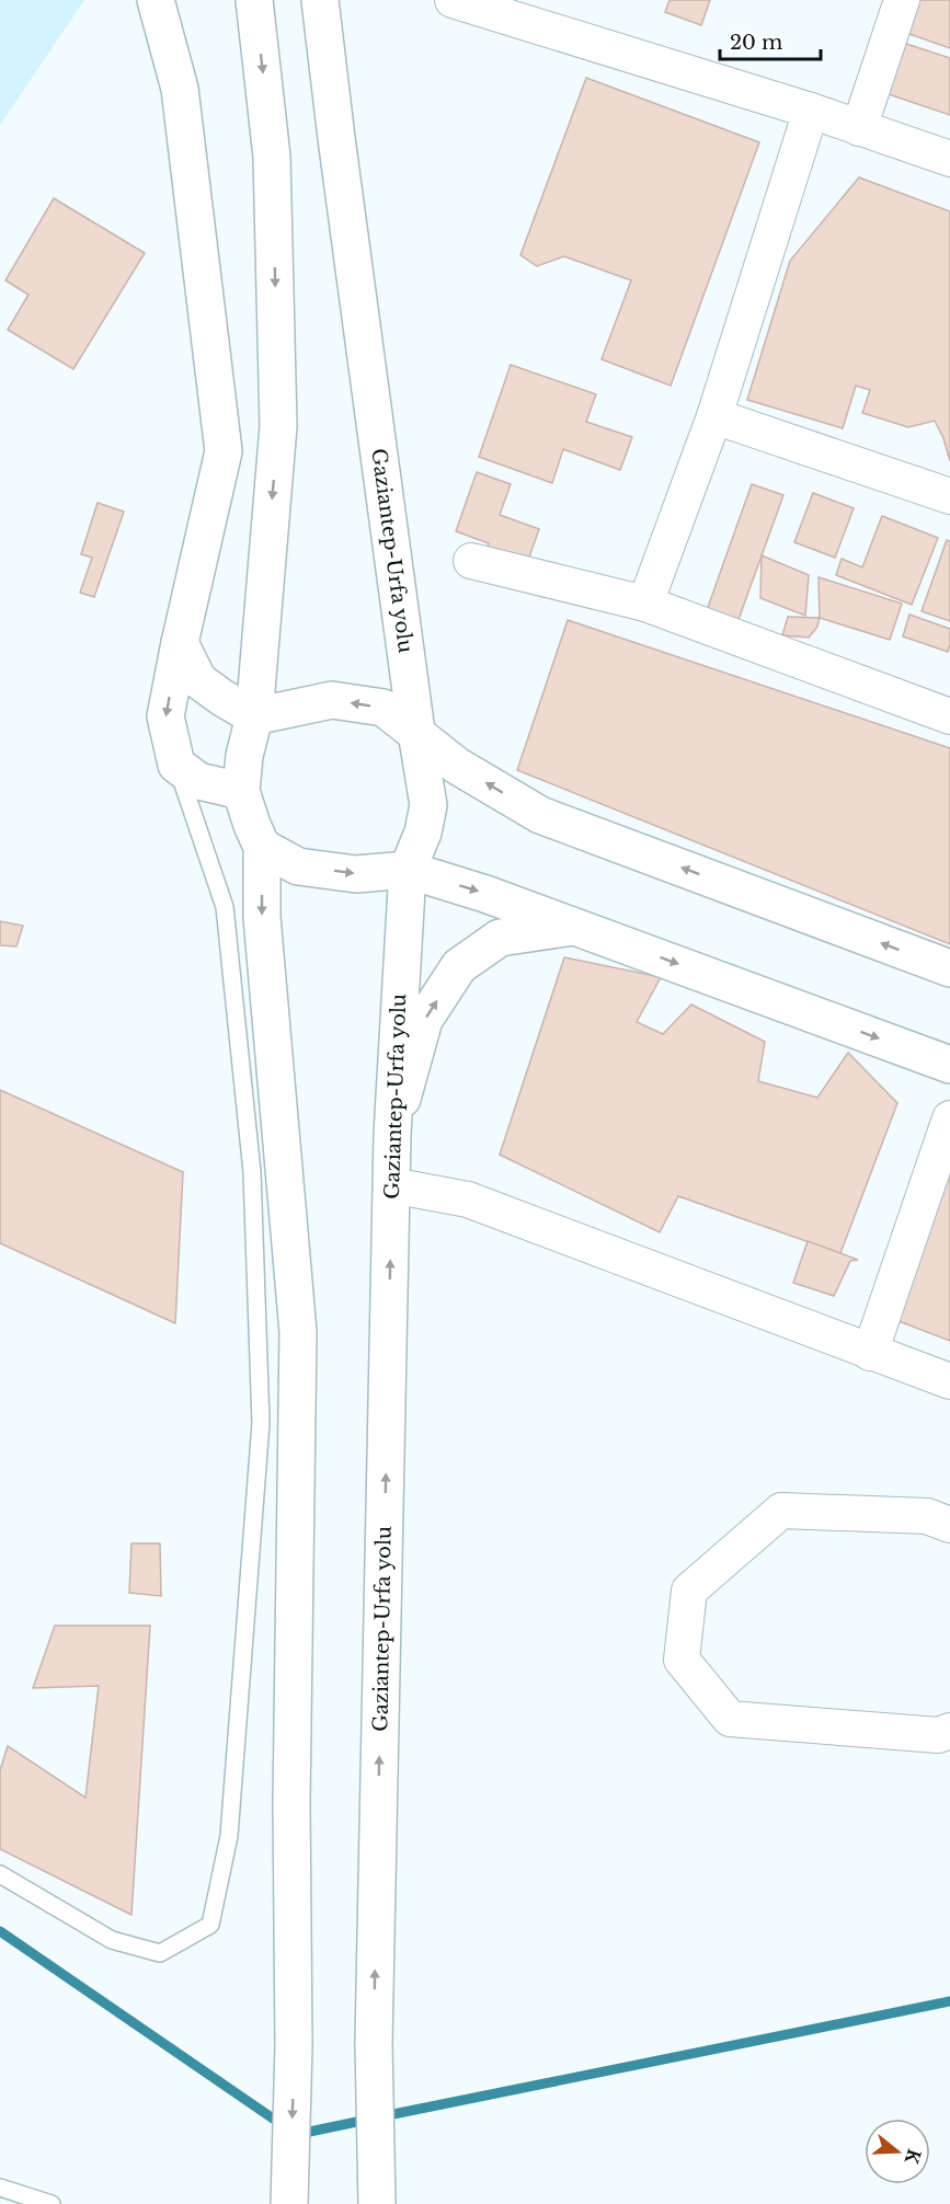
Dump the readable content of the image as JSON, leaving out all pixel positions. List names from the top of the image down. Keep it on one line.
{"streets":{"main road":["Gaziantep-Urfa yolu"]},"scale_bar":"20 m","north":"right"}
